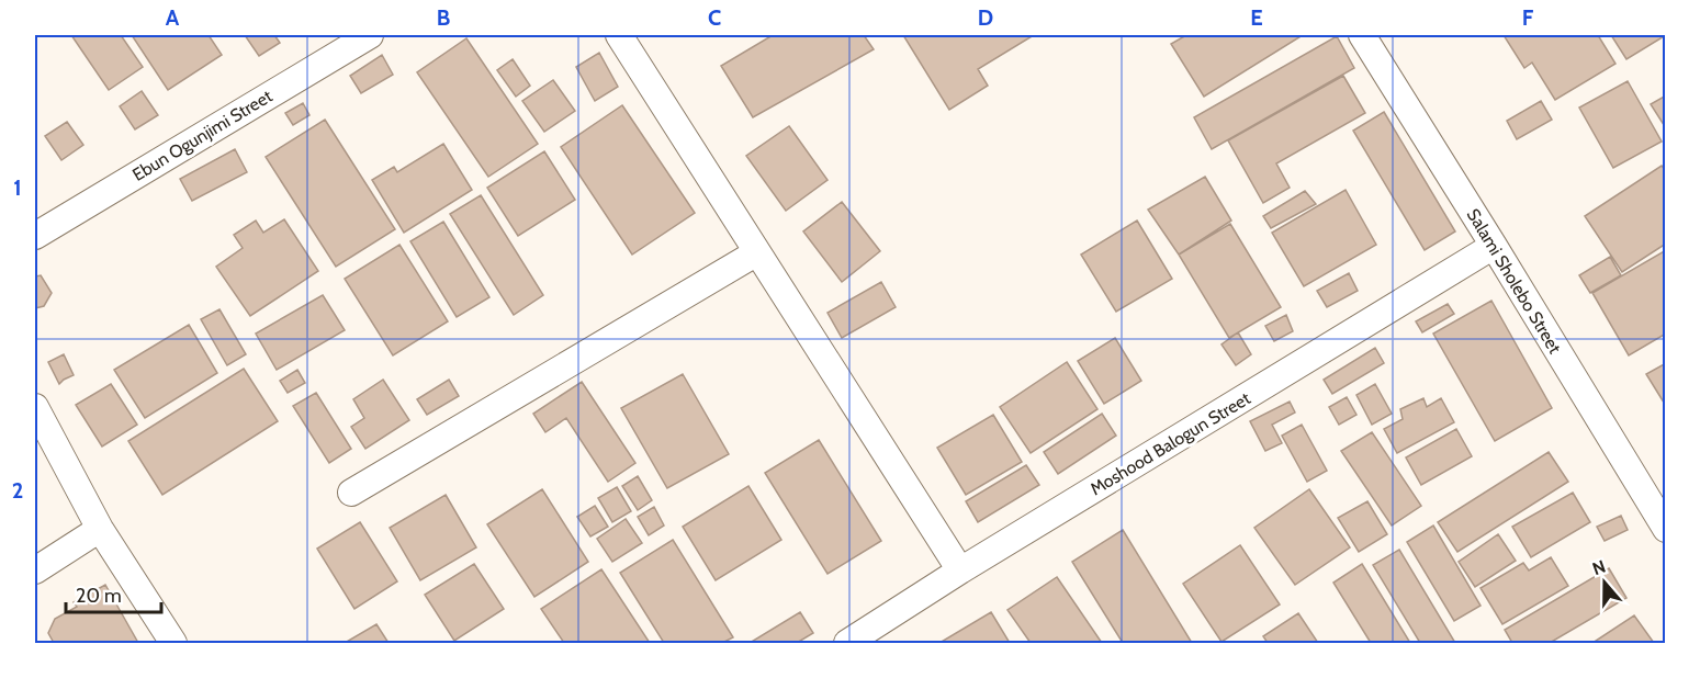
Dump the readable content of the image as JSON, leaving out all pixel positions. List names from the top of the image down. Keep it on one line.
{"streets":{"street":["Ebun Ogunjimi Street","Salami Sholebo Street","Moshood Balogun Street"]},"crossings":[["Salami Sholebo Street","Moshood Balogun Street"]],"scale_bar":"20 m","north":"top","grid":{"columns":["A","B","C","D","E","F"],"rows":["1","2"]}}
